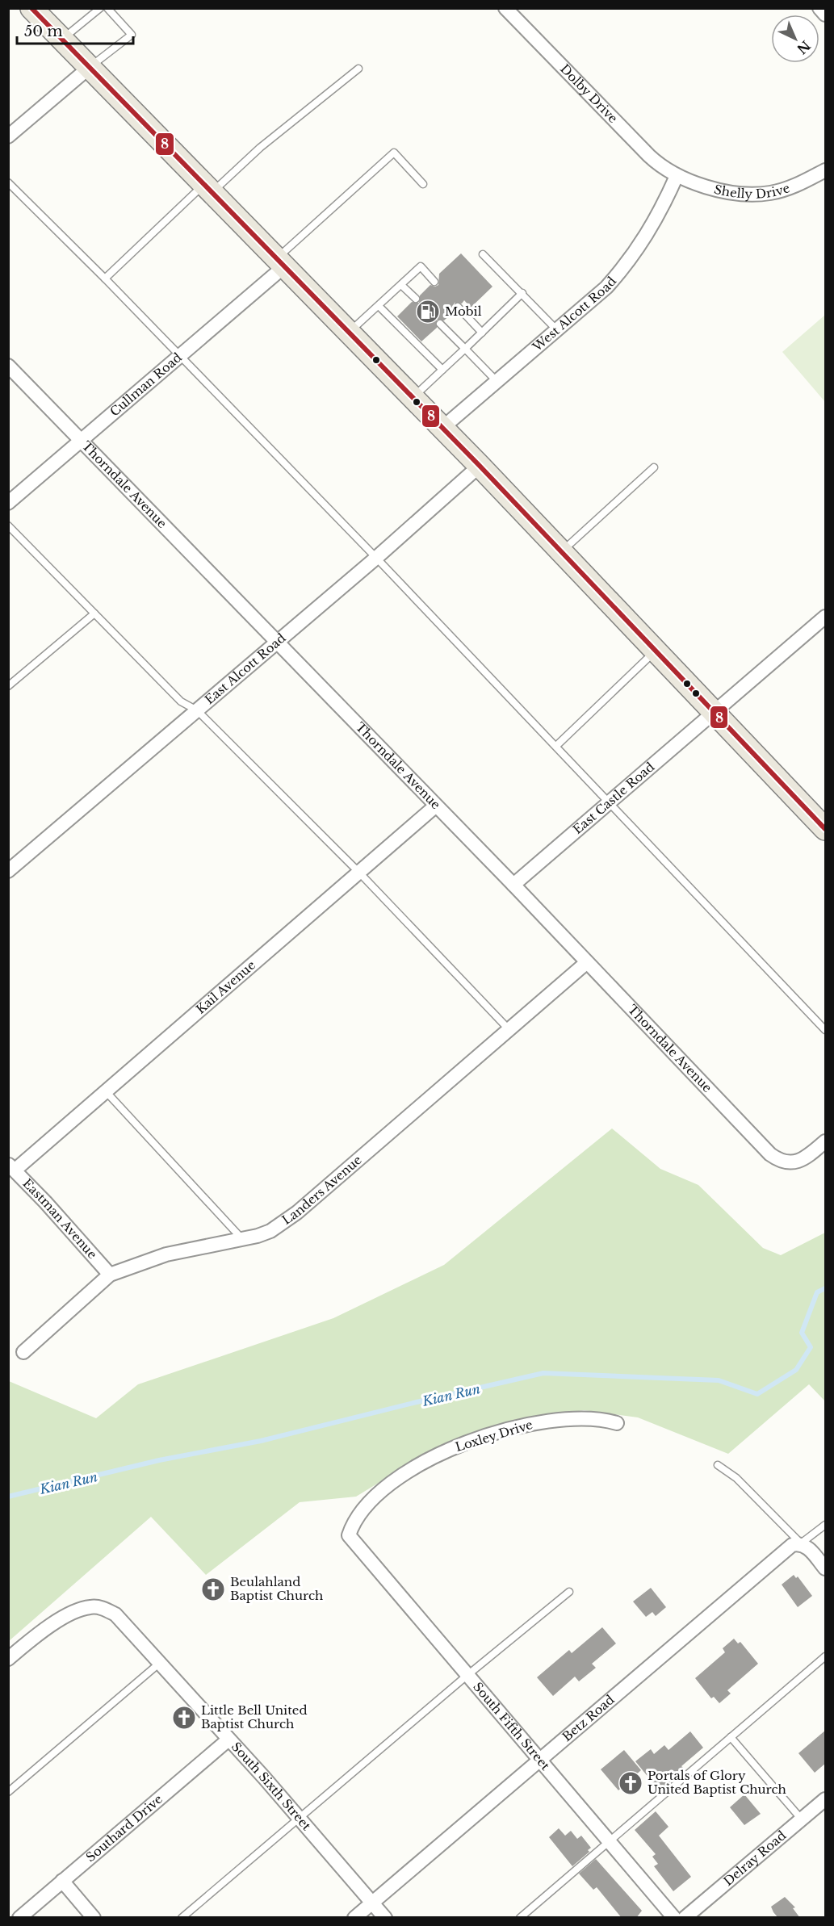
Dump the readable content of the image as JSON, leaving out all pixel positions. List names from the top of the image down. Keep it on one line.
{"streets":{"street":["Dolby Drive","Shelly Drive","West Alcott Road","Cullman Road","Thorndale Avenue","East Alcott Road","East Castle Road","Kail Avenue","Landers Avenue","Eastman Avenue","Loxley Drive","Betz Road","South Fifth Street","South Sixth Street","Southard Drive","Delray Road"]},"crossings":[["Dolby Drive","Shelly Drive"],["Dolby Drive","West Alcott Road"],["Shelly Drive","West Alcott Road"],["Cullman Road","Thorndale Avenue"],["Thorndale Avenue","East Alcott Road"],["Thorndale Avenue","East Castle Road"],["Thorndale Avenue","Kail Avenue"],["Thorndale Avenue","Landers Avenue"],["Kail Avenue","Eastman Avenue"],["Landers Avenue","Eastman Avenue"],["Loxley Drive","South Fifth Street"],["Betz Road","South Fifth Street"],["Betz Road","South Sixth Street"],["South Sixth Street","Southard Drive"]],"water":["Kian Run"],"places":{"fuel station":["Mobil"],"church":["Beulahland Baptist Church","Little Bell United Baptist Church","Portals of Glory United Baptist Church"]},"lines":["transit line 8"],"scale_bar":"50 m","north":"bottom right"}
